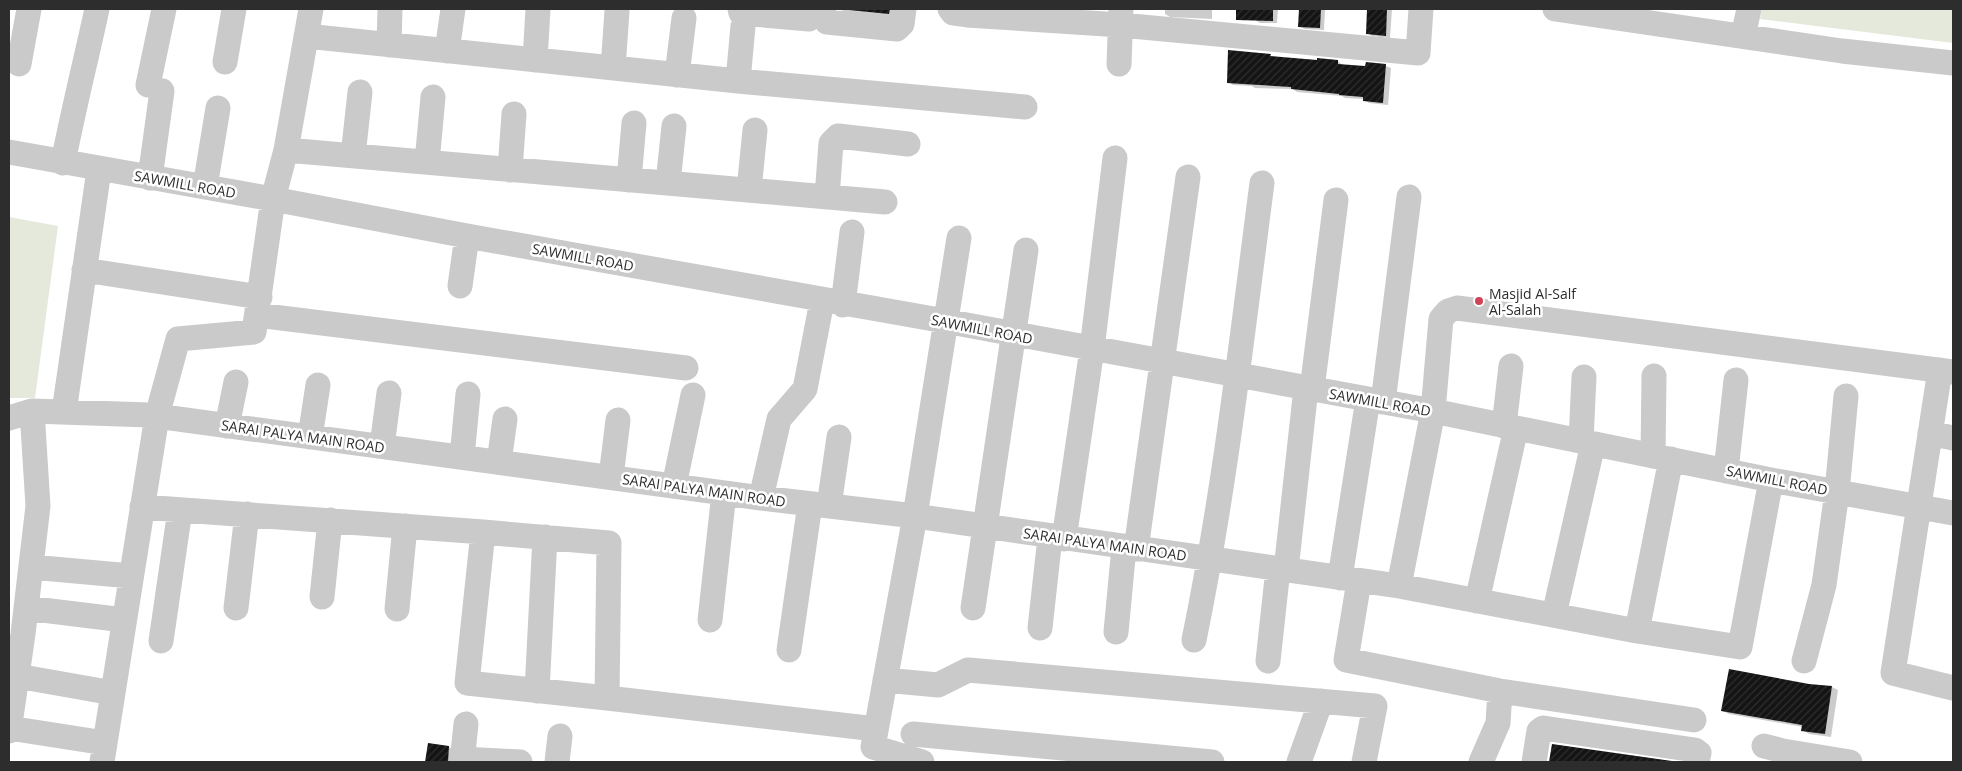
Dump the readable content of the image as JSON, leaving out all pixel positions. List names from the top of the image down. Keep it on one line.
{"streets":{"street":["SAWMILL ROAD","SARAI PALYA MAIN ROAD"]},"crossings":[["SAWMILL ROAD","SARAI PALYA MAIN ROAD"]],"places":["Masjid Al-Salf Al-Salah"]}
